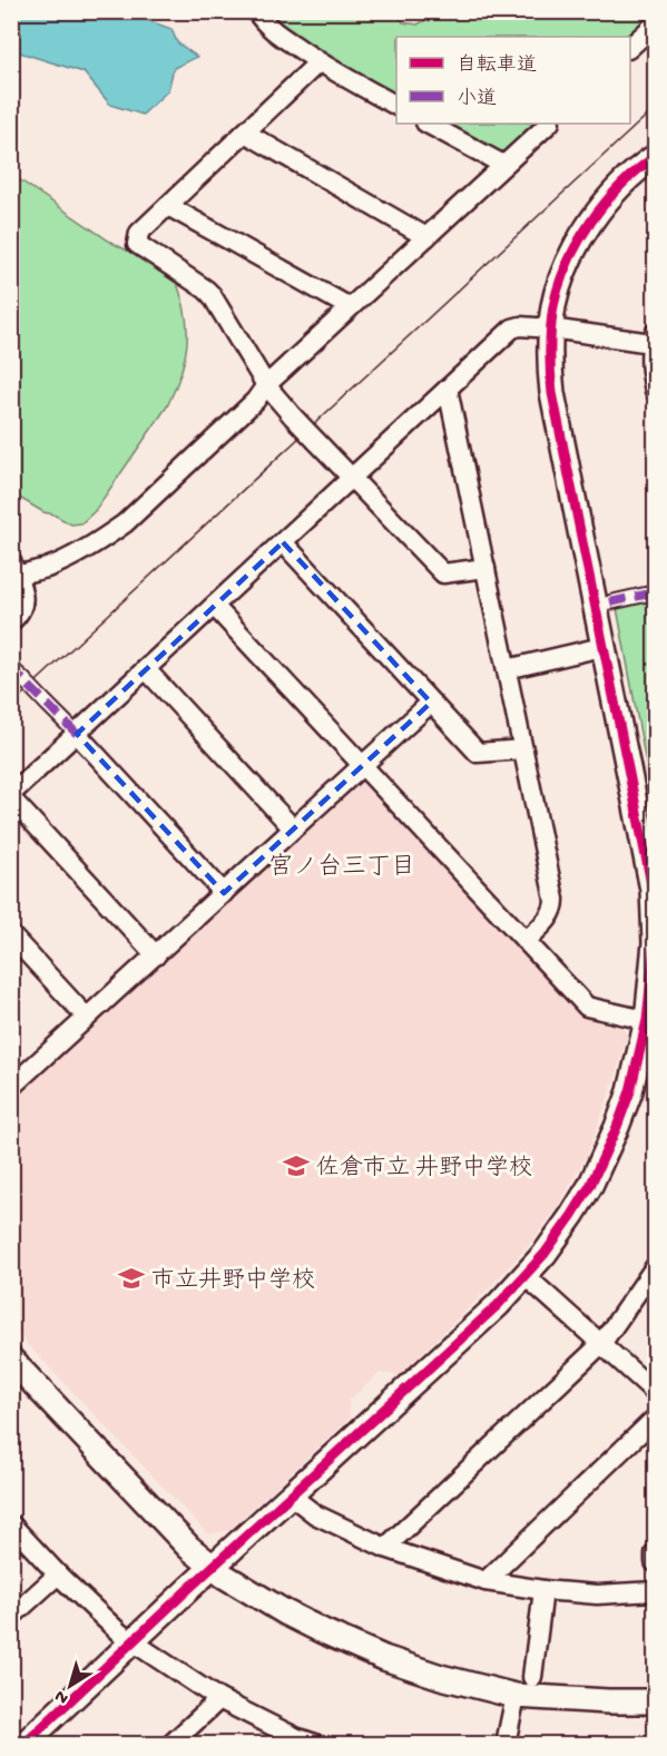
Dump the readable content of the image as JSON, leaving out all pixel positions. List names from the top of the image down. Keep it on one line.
{"districts":["宮ノ台三丁目"],"places":{"school or university":["佐倉市立 井野中学校","市立井野中学校"]},"legend":["自転車道","小道"],"north":"bottom left"}
